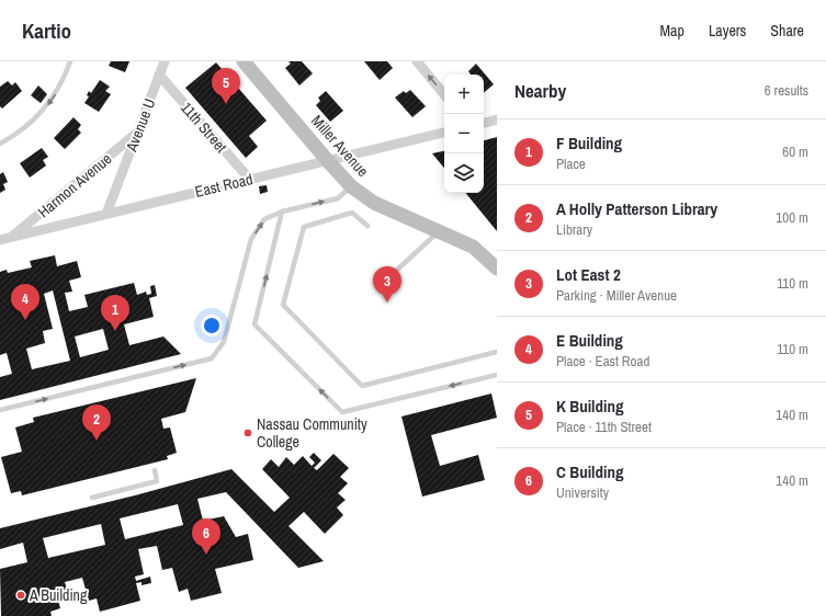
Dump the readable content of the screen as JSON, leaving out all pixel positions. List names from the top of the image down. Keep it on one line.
{"streets":{"street":["Avenue U","11th Street","Miller Avenue","Harmon Avenue","East Road"]},"crossings":[["Avenue U","11th Street"],["Avenue U","Harmon Avenue"],["Avenue U","East Road"],["11th Street","East Road"],["Miller Avenue","East Road"],["Harmon Avenue","East Road"]],"places":["Nassau Community College","A Building"],"page":{"header":"Kartio","nav":["Map","Layers","Share"],"heading":["Nearby","6 results"],"pins":["5","3","4","1","2","6"],"map_buttons":["+","−"],"list":[{"mark":"1","name":"F Building","note":"Place","value":"60 m"},{"mark":"2","name":"A Holly Patterson Library","note":"Library","value":"100 m"},{"mark":"3","name":"Lot East 2","note":"Parking · Miller Avenue","value":"110 m"},{"mark":"4","name":"E Building","note":"Place · East Road","value":"110 m"},{"mark":"5","name":"K Building","note":"Place · 11th Street","value":"140 m"},{"mark":"6","name":"C Building","note":"University","value":"140 m"}]}}
